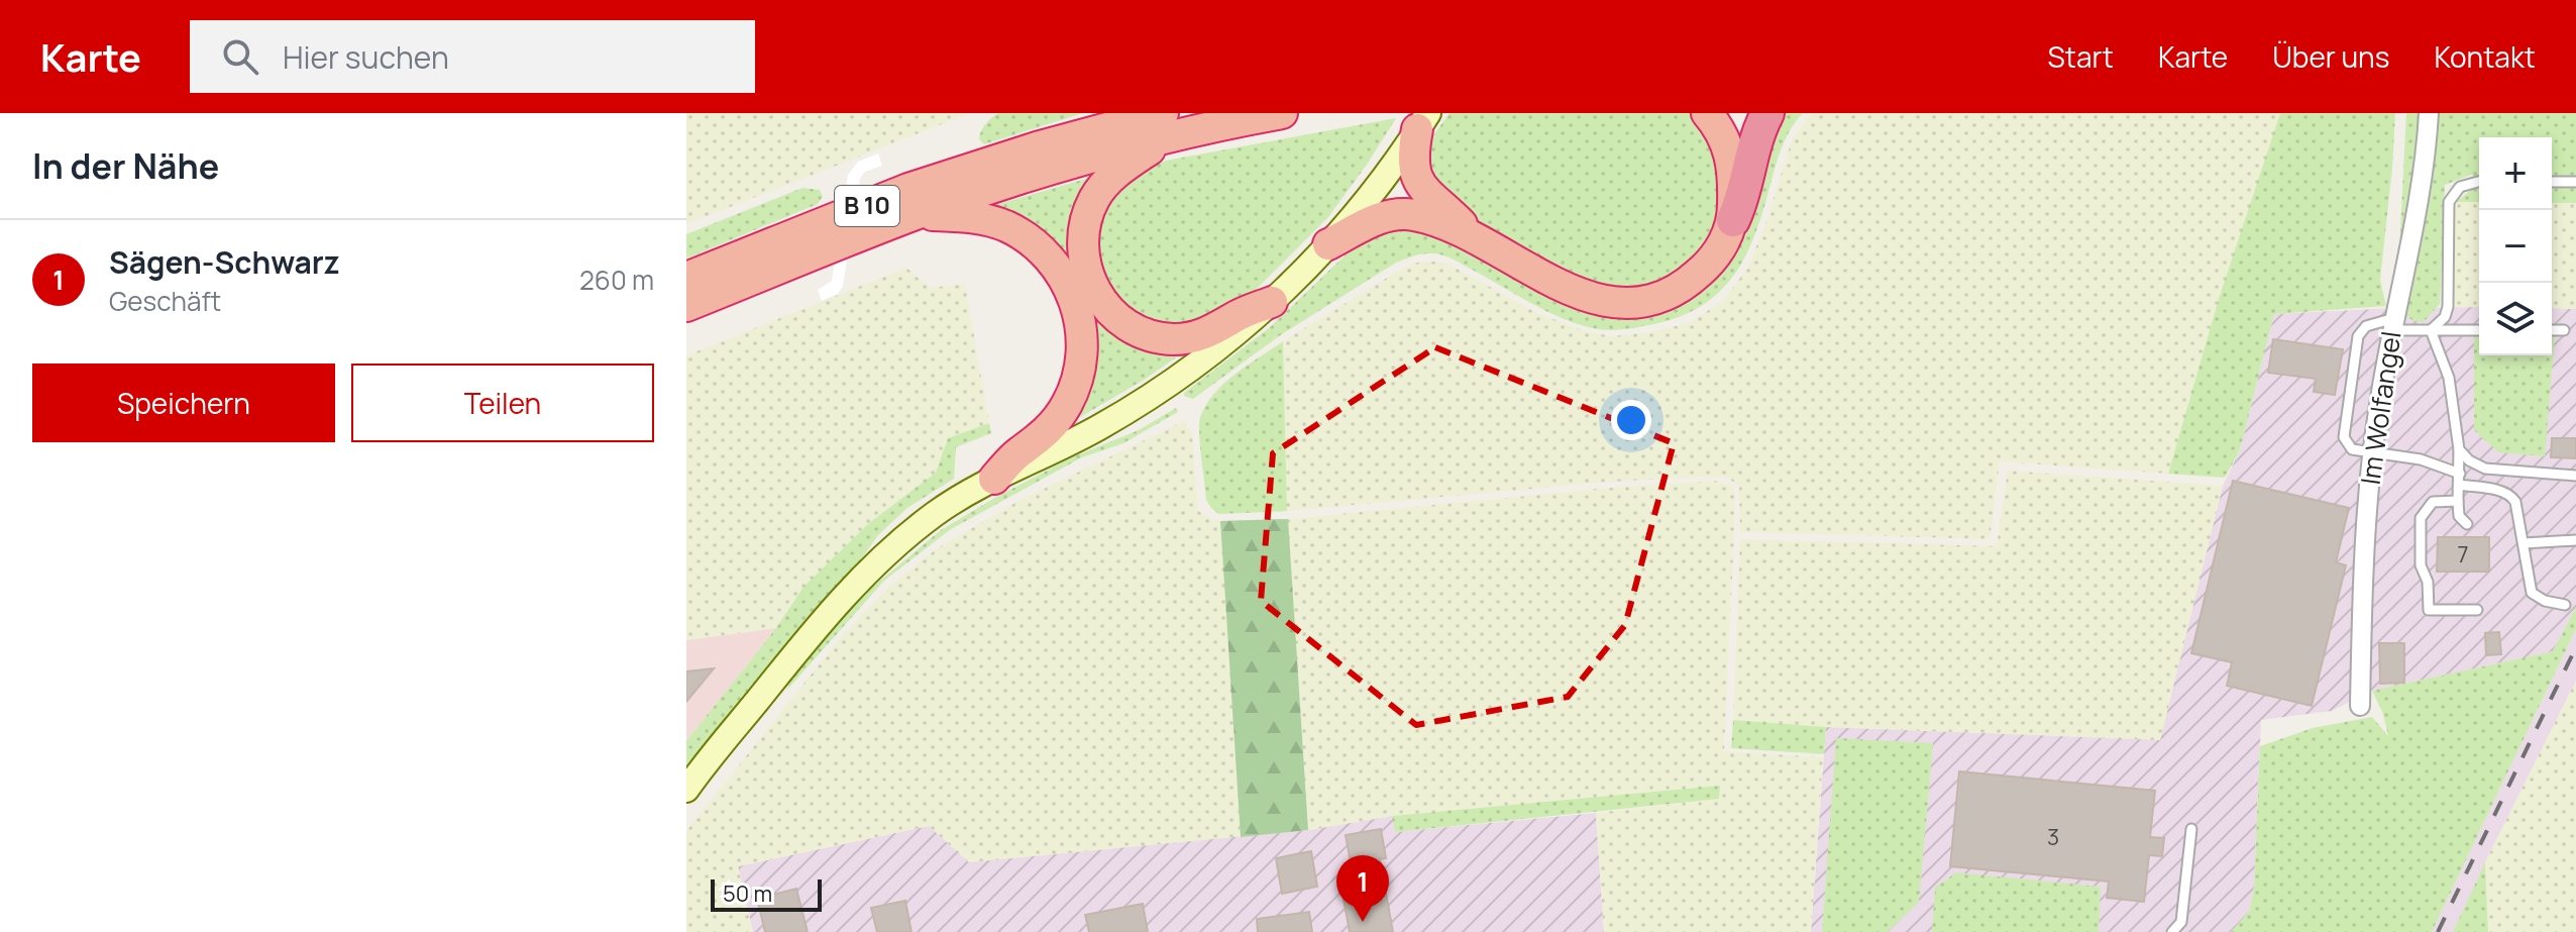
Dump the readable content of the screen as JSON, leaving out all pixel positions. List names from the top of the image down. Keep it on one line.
{"streets":{"highway":["B 10"],"street":["Im Wolfangel"]},"house_numbers":["7","3"],"scale_bar":"50 m","page":{"header":"Karte","search":"Hier suchen","nav":["Start","Karte","Über uns","Kontakt"],"heading":"In der Nähe","map_buttons":["+","−"],"list":[{"mark":"1","name":"Sägen-Schwarz","note":"Geschäft","value":"260 m"}],"buttons":["Speichern","Teilen"],"pins":"1","scale":"50 m"}}
